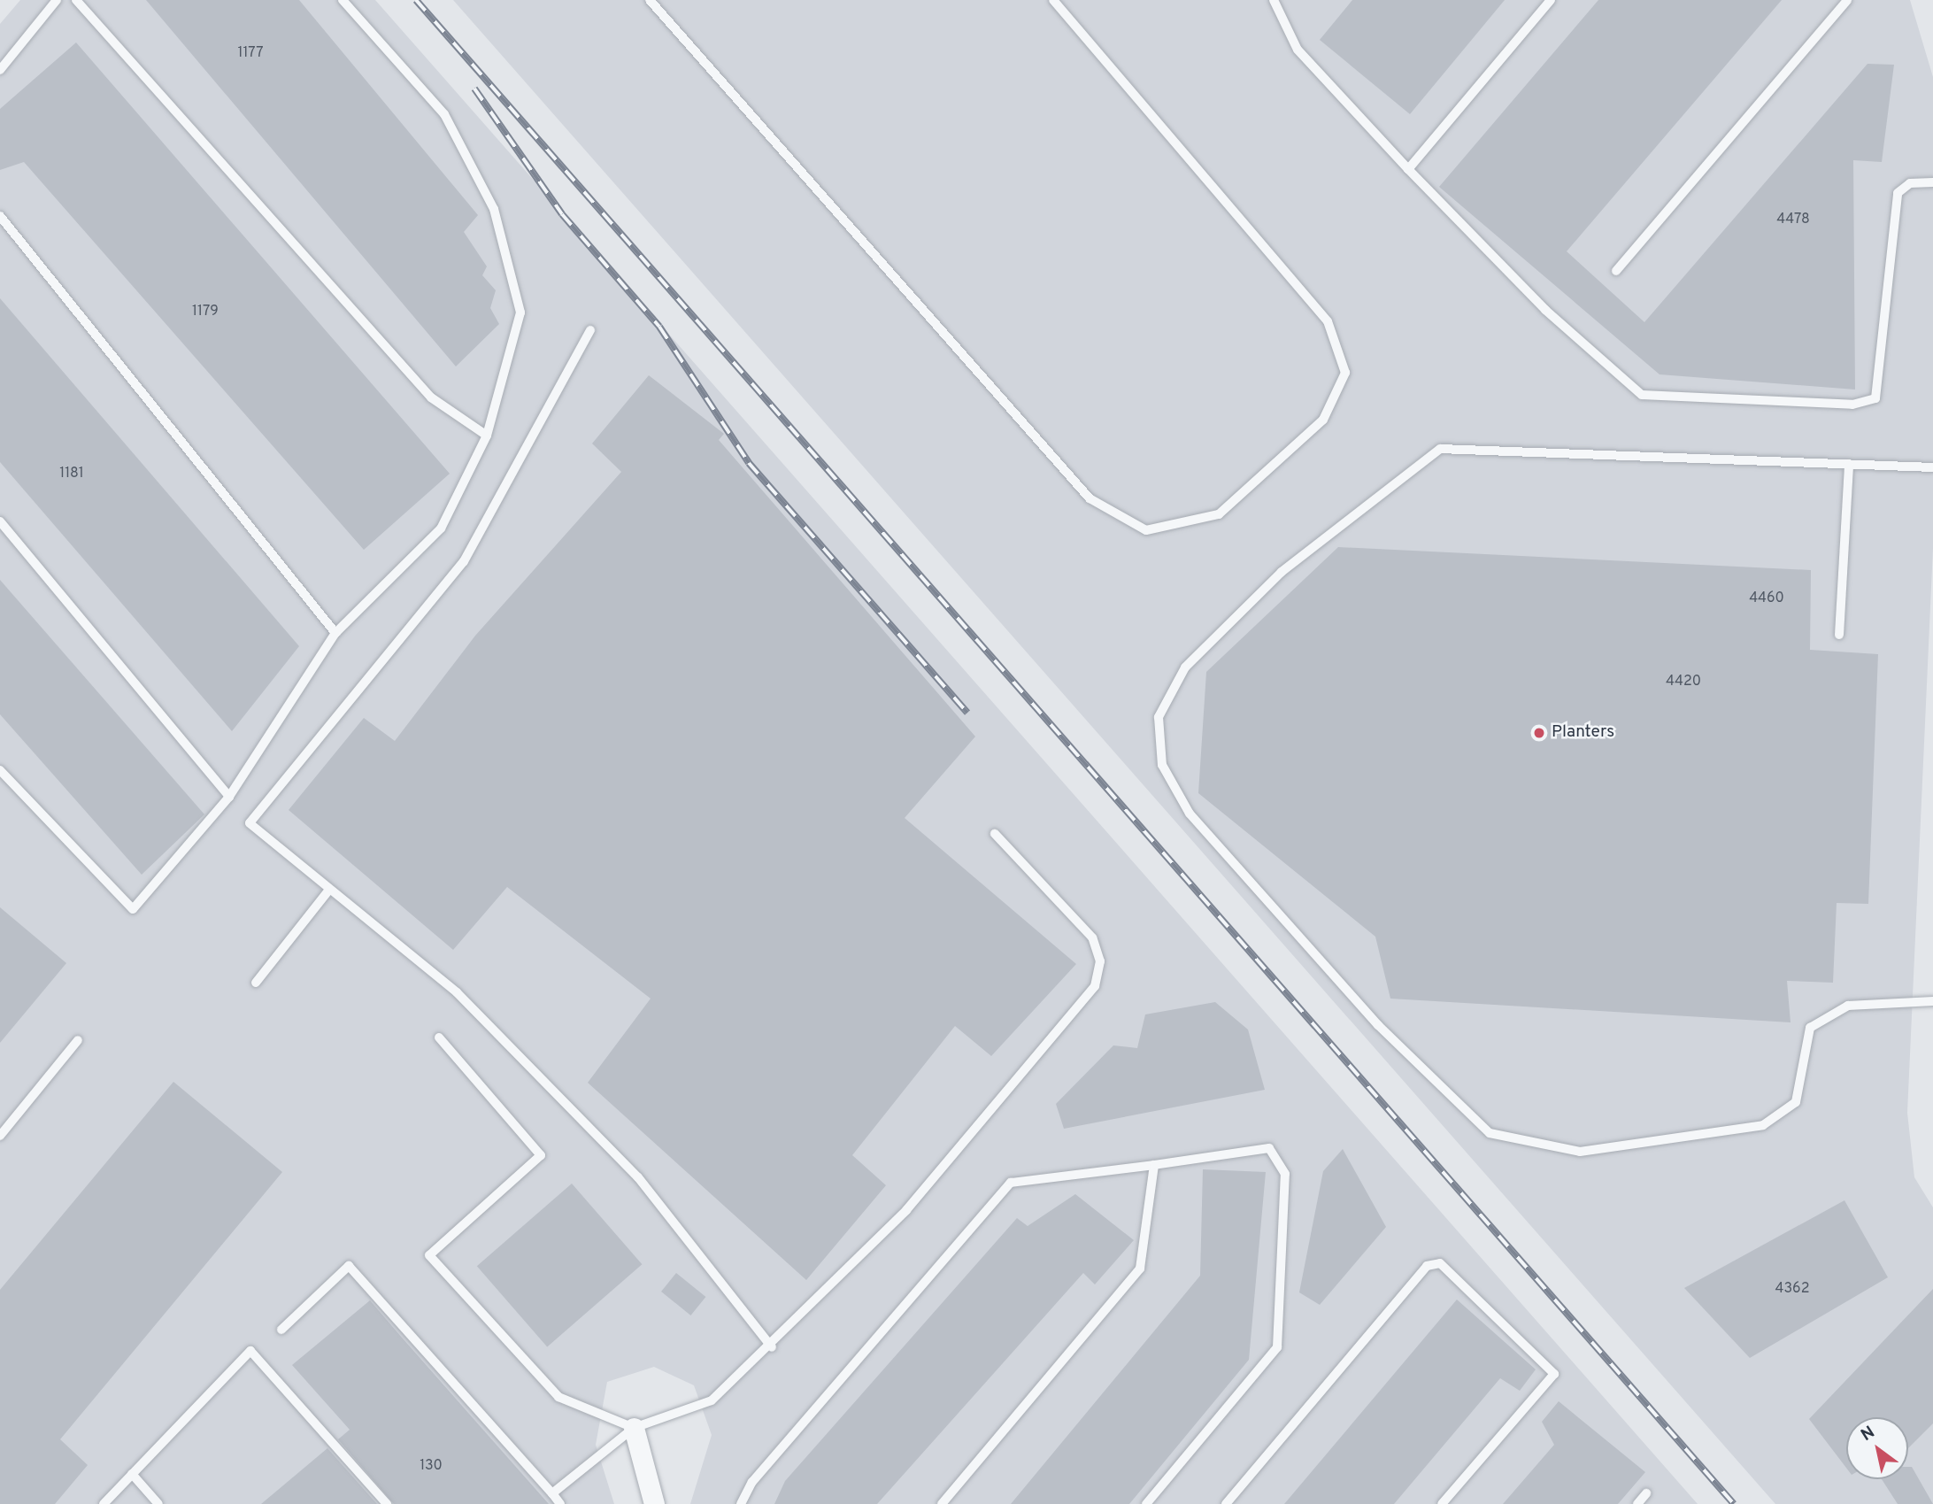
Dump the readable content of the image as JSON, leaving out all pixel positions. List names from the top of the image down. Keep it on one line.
{"places":["Planters"],"house_numbers":["1177","4478","1179","1181","4460","4420","4362","130"],"north":"top left"}
